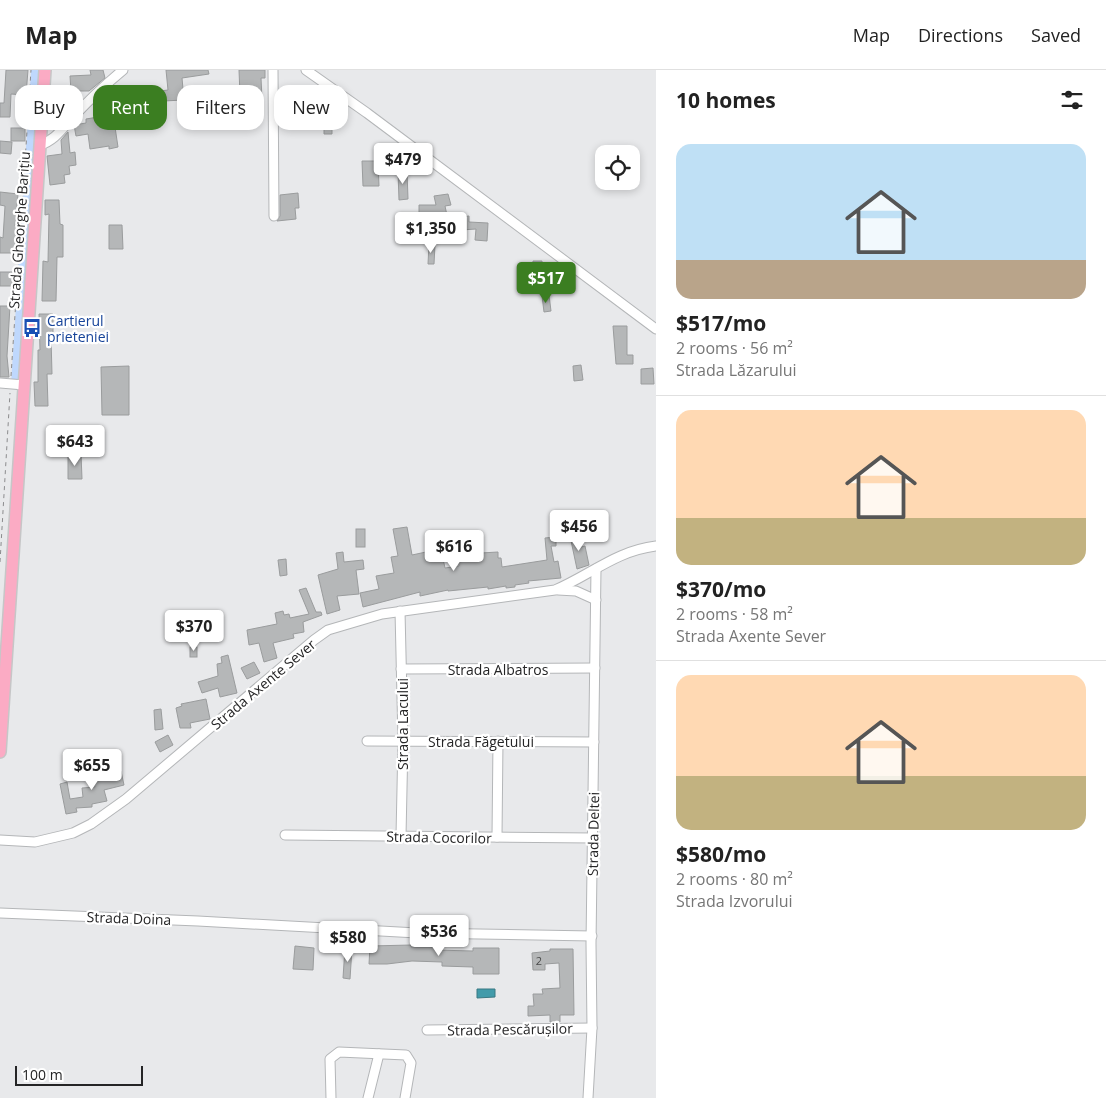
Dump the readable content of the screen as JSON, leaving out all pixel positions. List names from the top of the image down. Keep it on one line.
{"streets":{"main road":["Strada Gheorghe Barițiu"],"street":["Strada Albatros","Strada Axente Sever","Strada Lacului","Strada Făgetului","Strada Deltei","Strada Cocorilor","Strada Doina","Strada Pescărușilor"]},"crossings":[["Strada Albatros","Strada Lacului"],["Strada Albatros","Strada Deltei"],["Strada Axente Sever","Strada Lacului"],["Strada Axente Sever","Strada Deltei"],["Strada Lacului","Strada Făgetului"],["Strada Lacului","Strada Cocorilor"],["Strada Făgetului","Strada Deltei"],["Strada Deltei","Strada Cocorilor"],["Strada Deltei","Strada Doina"],["Strada Deltei","Strada Pescărușilor"]],"places":{"bus stop":["Cartierul prieteniei"]},"house_numbers":["2"],"scale_bar":"100 m","page":{"header":"Map","nav":["Map","Directions","Saved"],"heading":"10 homes","chip":["Buy","Rent","Filters","New"],"list":[{"name":"$517/mo","note":"2 rooms · 56 m² · Strada Lăzarului"},{"name":"$370/mo","note":"2 rooms · 58 m² · Strada Axente Sever"},{"name":"$580/mo","note":"2 rooms · 80 m² · Strada Izvorului"}],"price":["$479","$1,350","$517","$643","$456","$616","$370","$655","$536","$580"],"scale":"100 m"}}
